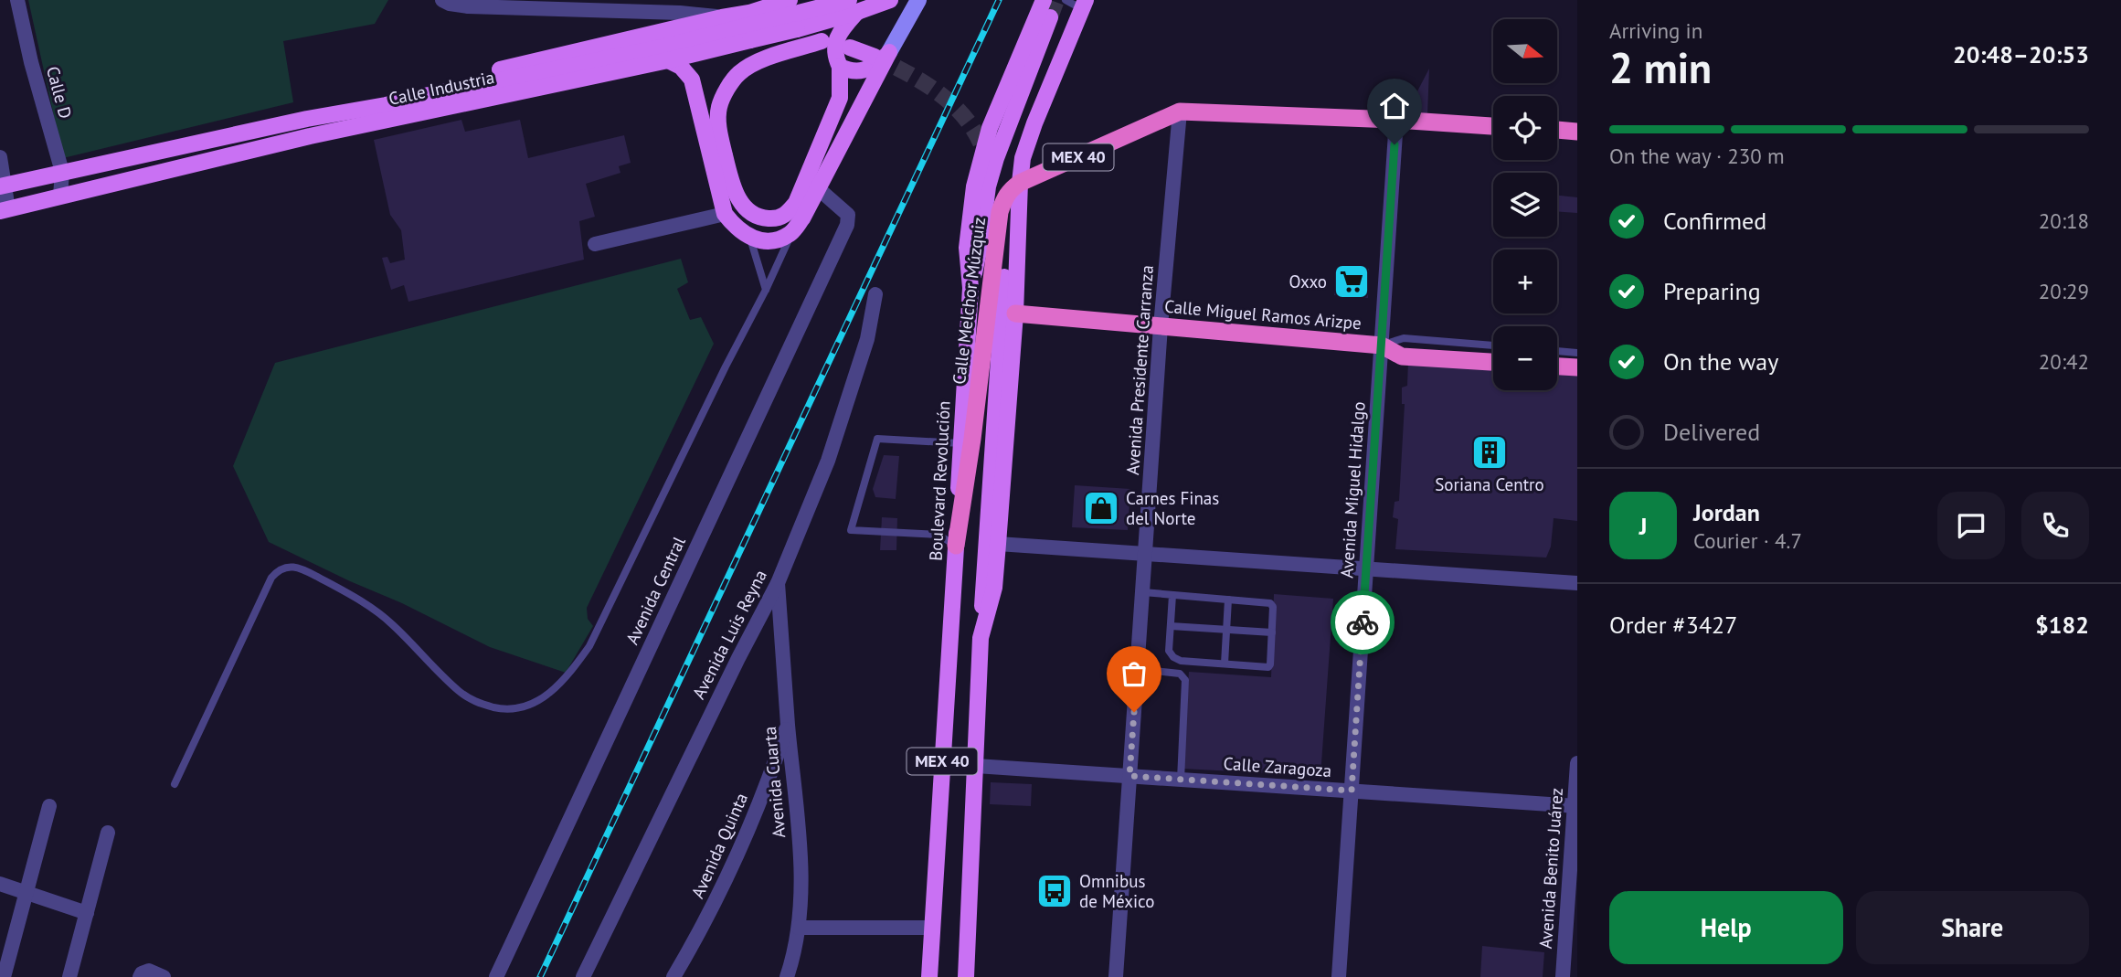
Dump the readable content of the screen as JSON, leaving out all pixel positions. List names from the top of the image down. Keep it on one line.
{"streets":{"highway":["MEX 40","Calle Melchor Múzquiz","Calle Miguel Ramos Arizpe"],"main road":["Calle Industria","Boulevard Revolución"],"street":["Calle D","Avenida Presidente Carranza","Avenida Miguel Hidalgo","Avenida Central","Avenida Luis Reyna","Calle Zaragoza","Avenida Cuarta","Avenida Quinta","Avenida Benito Juárez"]},"crossings":[["Calle Industria","Calle D"],["MEX 40","Calle Melchor Múzquiz"],["MEX 40","Calle Miguel Ramos Arizpe"],["MEX 40","Calle Zaragoza"],["Calle Melchor Múzquiz","Avenida Presidente Carranza"],["Calle Melchor Múzquiz","Boulevard Revolución"],["Calle Melchor Múzquiz","Avenida Miguel Hidalgo"],["Calle Miguel Ramos Arizpe","Avenida Presidente Carranza"],["Calle Miguel Ramos Arizpe","Avenida Miguel Hidalgo"],["Avenida Presidente Carranza","Calle Zaragoza"],["Avenida Miguel Hidalgo","Calle Zaragoza"],["Avenida Luis Reyna","Avenida Cuarta"],["Calle Zaragoza","Avenida Benito Juárez"],["Avenida Cuarta","Avenida Quinta"]],"places":{"supermarket":["Oxxo"],"building":["Soriana Centro"],"shop":["Carnes Finas del Norte"],"bus stop":["Omnibus de México"]},"north":"right","page":{"heading":["2 min","Arriving in","20:48–20:53"],"panel":["Jordan","Courier · 4.7","Order #3427","$182"],"map_buttons":["+","−"],"bar":"On the way · 230 m","list":[["Confirmed","20:18"],["Preparing","20:29"],["On the way","20:42"],"Delivered"],"round":"J","buttons":["Help","Share"]}}
